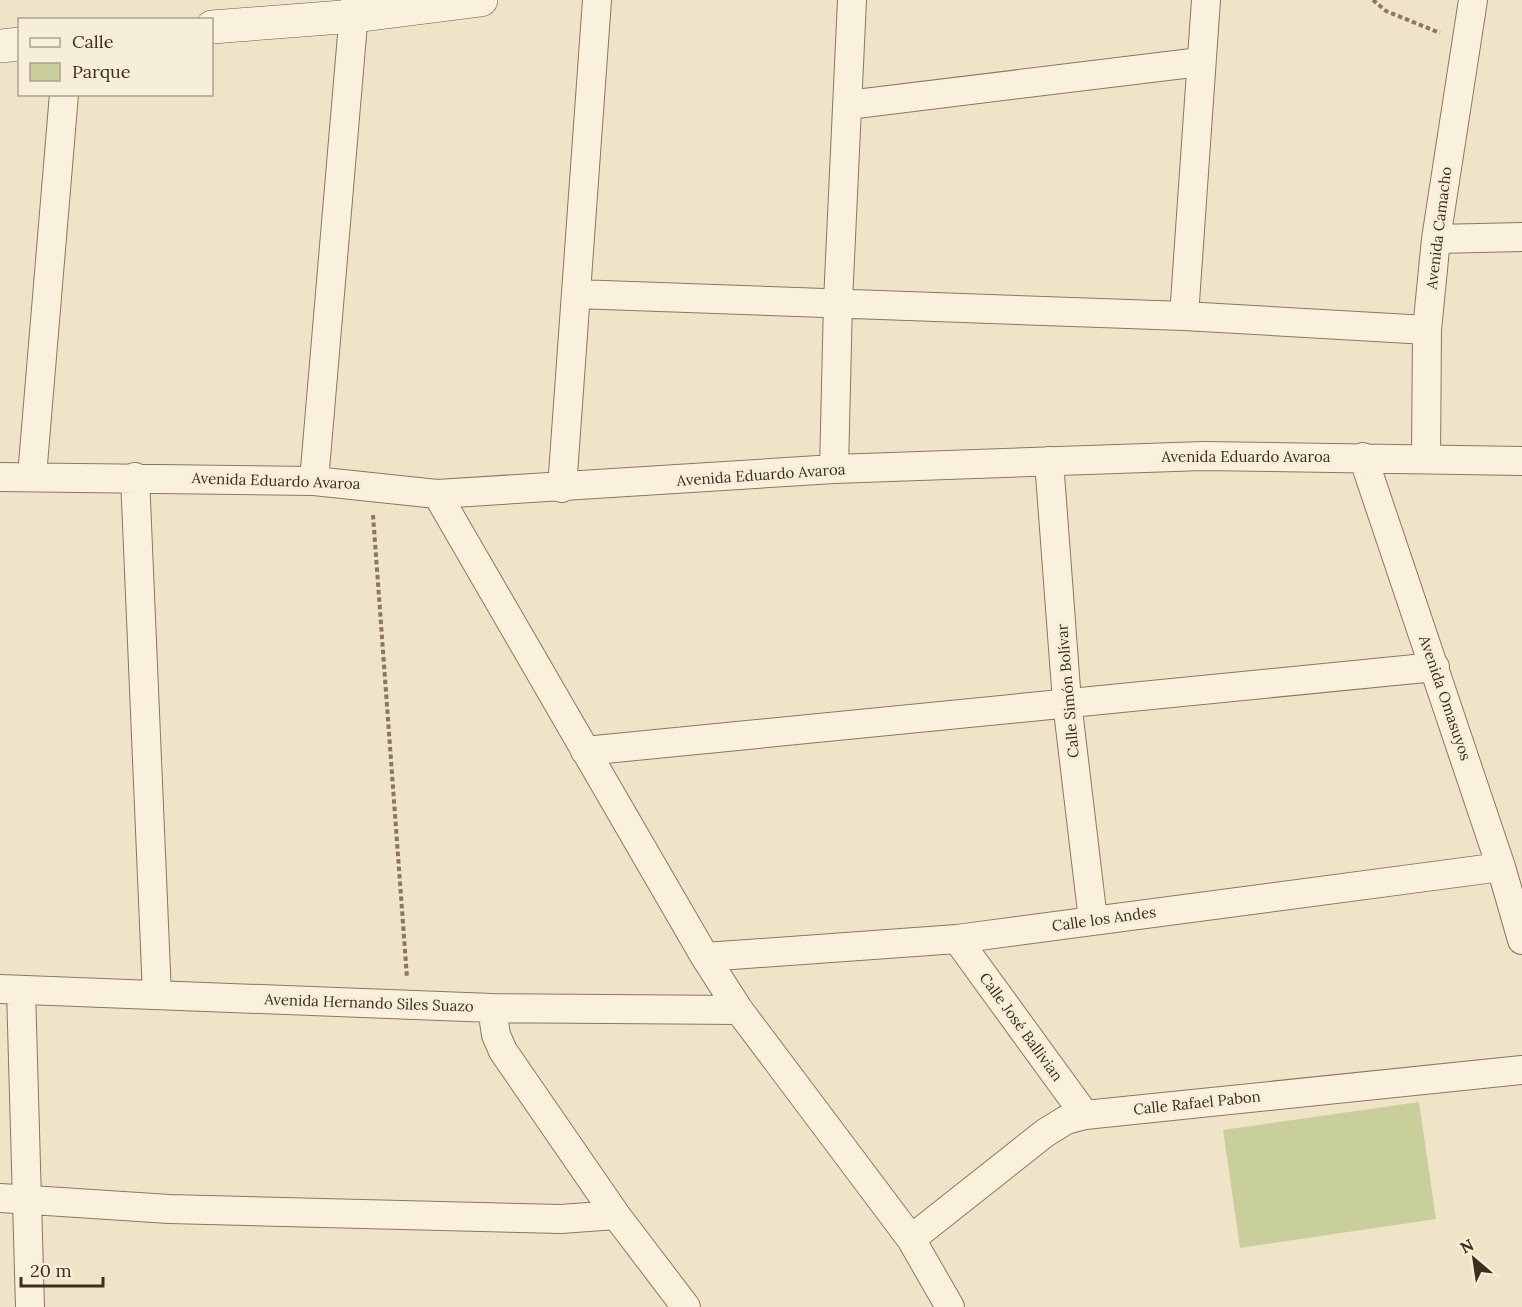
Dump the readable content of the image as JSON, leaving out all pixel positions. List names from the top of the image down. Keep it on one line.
{"streets":{"street":["Avenida Camacho","Avenida Eduardo Avaroa","Calle Simón Bolívar","Avenida Omasuyos","Calle los Andes","Avenida Hernando Siles Suazo","Calle José Ballivian","Calle Rafael Pabon"]},"crossings":[["Avenida Camacho","Avenida Eduardo Avaroa"],["Avenida Eduardo Avaroa","Calle Simón Bolívar"],["Avenida Eduardo Avaroa","Avenida Omasuyos"],["Calle Simón Bolívar","Calle los Andes"],["Avenida Omasuyos","Calle los Andes"],["Calle los Andes","Calle José Ballivian"],["Calle José Ballivian","Calle Rafael Pabon"]],"legend":["Calle","Parque"],"scale_bar":"20 m","north":"top left"}
